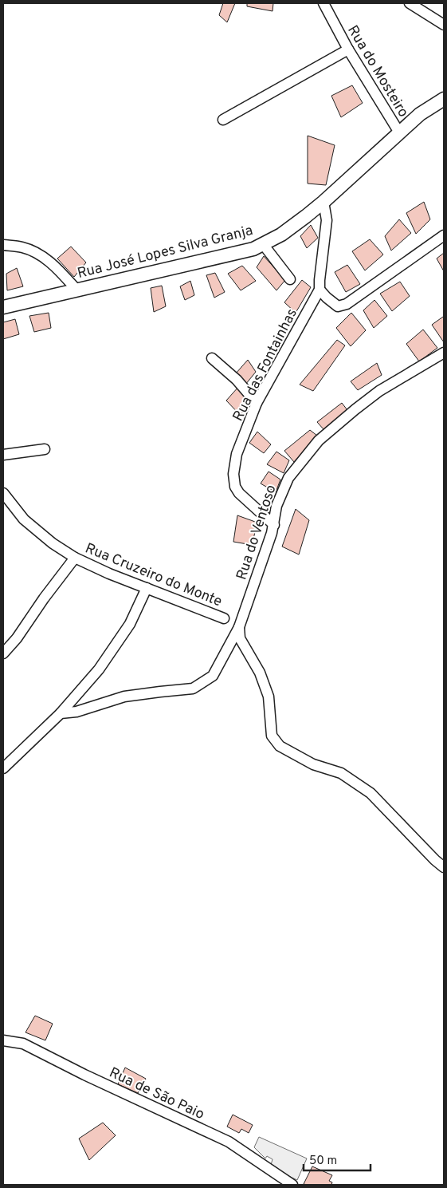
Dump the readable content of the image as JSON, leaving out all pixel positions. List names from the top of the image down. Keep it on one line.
{"streets":{"main road":["Rua José Lopes Silva Granja"],"street":["Rua do Mosteiro","Rua das Fontainhas","Rua do Ventoso","Rua Cruzeiro do Monte","Rua de São Paio"]},"crossings":[["Rua do Mosteiro","Rua José Lopes Silva Granja"],["Rua José Lopes Silva Granja","Rua das Fontainhas"],["Rua das Fontainhas","Rua do Ventoso"]],"scale_bar":"50 m"}
